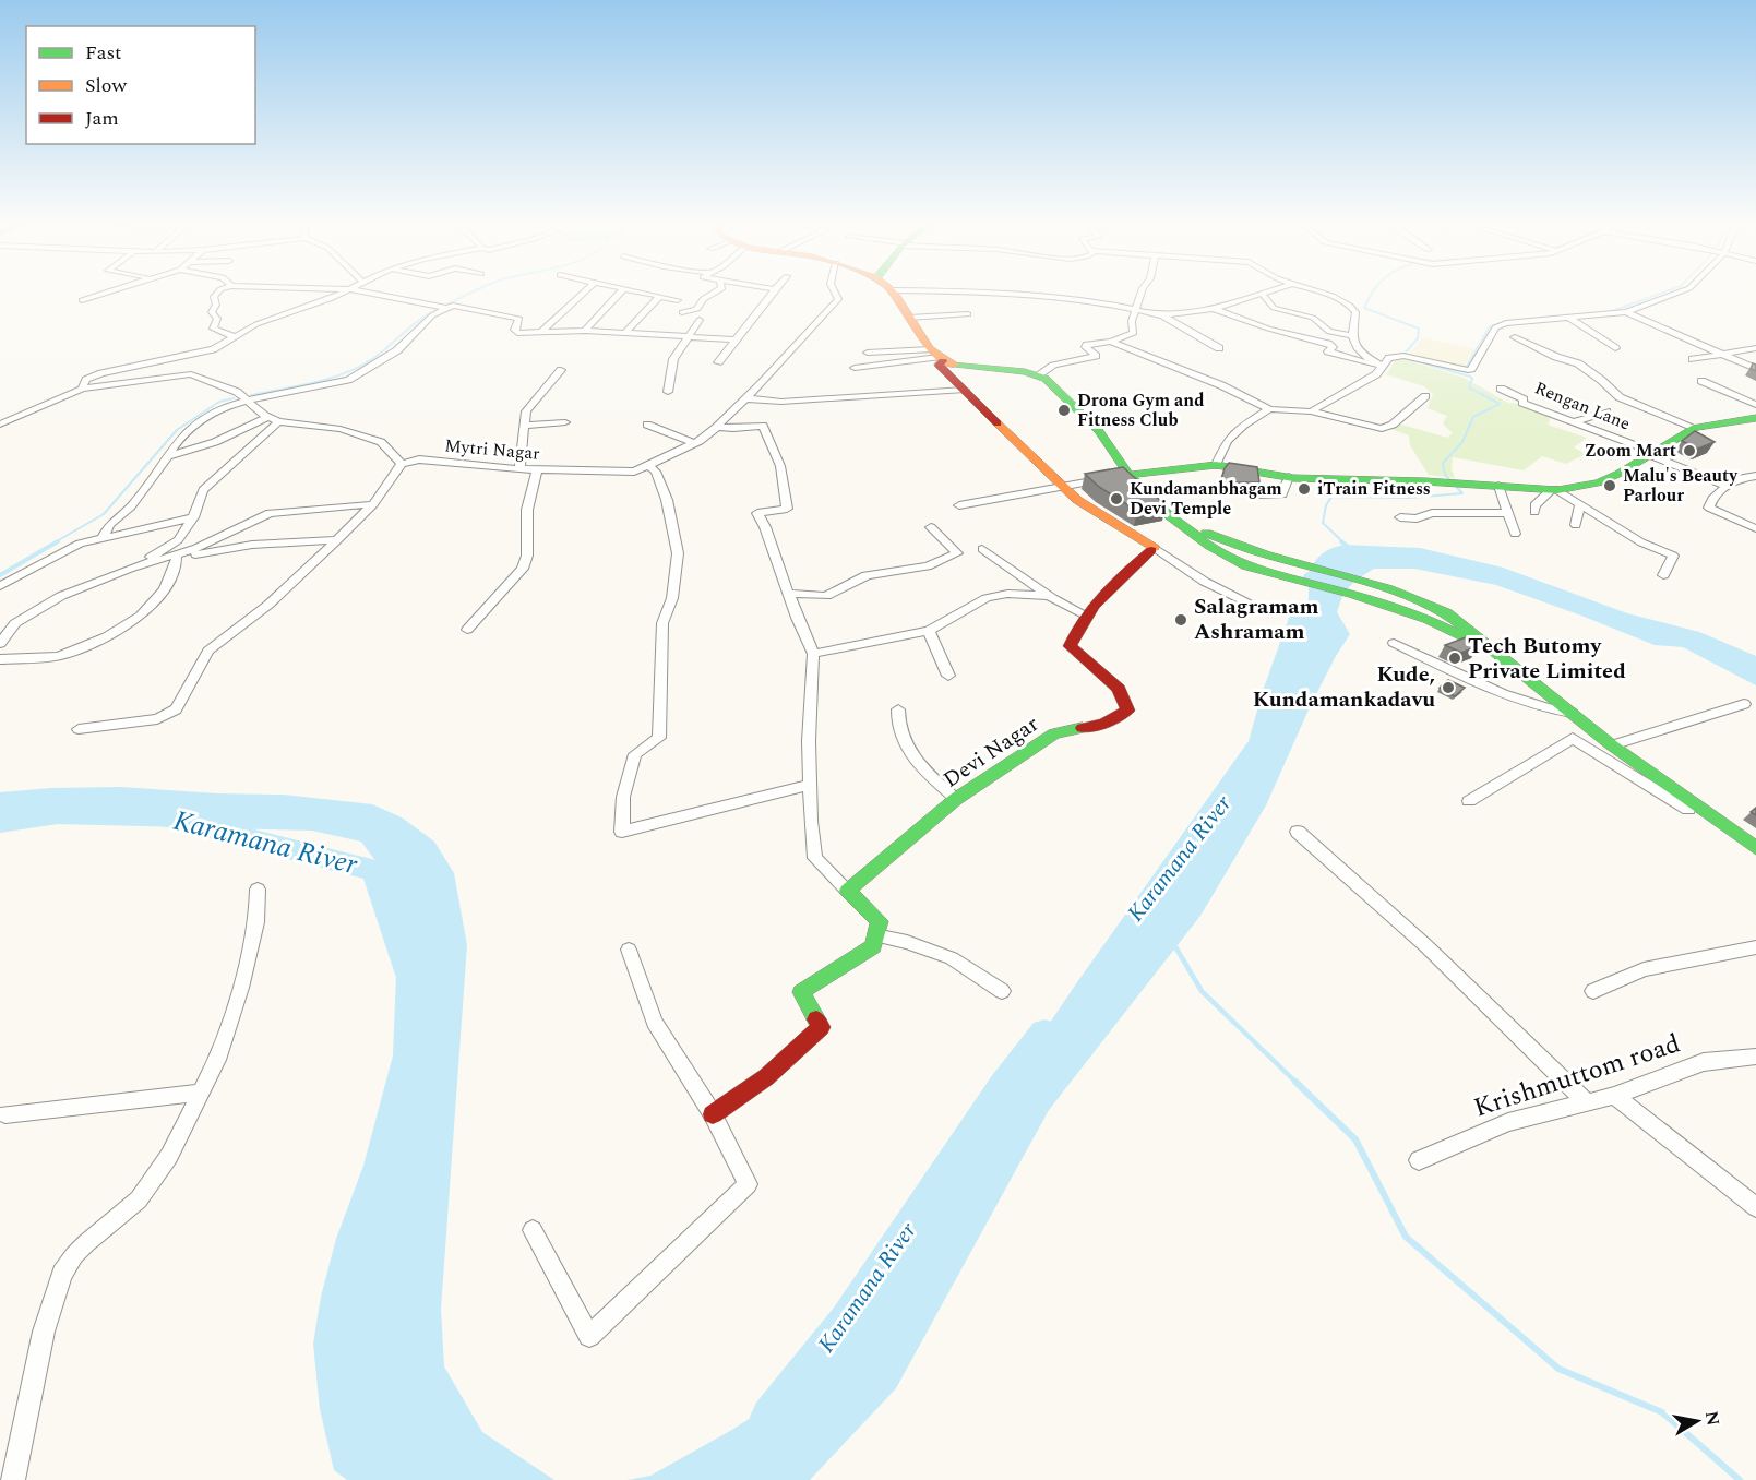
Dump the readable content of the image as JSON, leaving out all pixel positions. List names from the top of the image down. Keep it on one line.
{"streets":{"street":["Rengan Lane","Mytri Nagar","Devi Nagar","Krishmuttom road"]},"water":["Karamana River"],"places":["Drona Gym and Fitness Club","Zoom Mart","Malu's Beauty Parlour","iTrain Fitness","Kundamanbhagam Devi Temple","Salagramam Ashramam","Tech Butomy Private Limited","Kude, Kundamankadavu"],"legend":["Fast","Slow","Jam"],"north":"right"}
